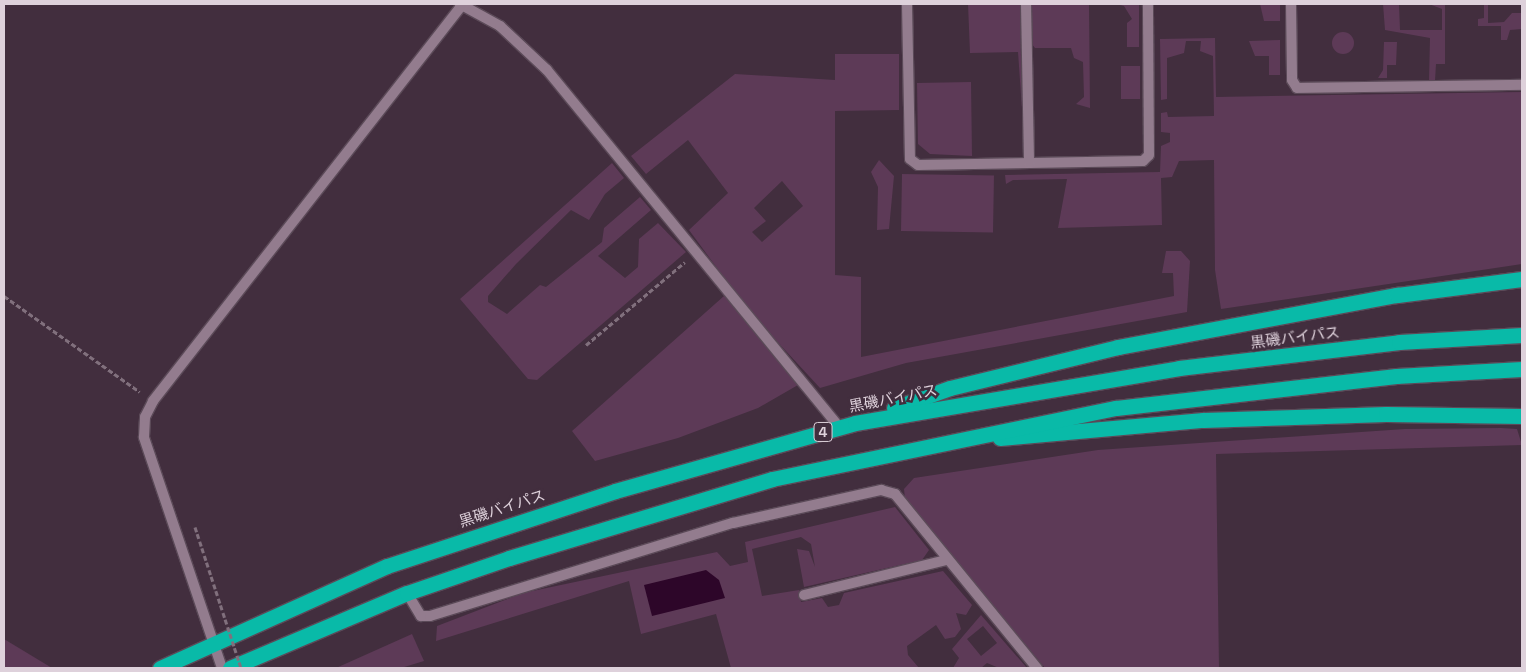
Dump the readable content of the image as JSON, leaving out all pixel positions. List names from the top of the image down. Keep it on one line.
{"streets":{"highway":["黒磯バイパス","4"]},"crossings":[["黒磯バイパス","4"]]}
